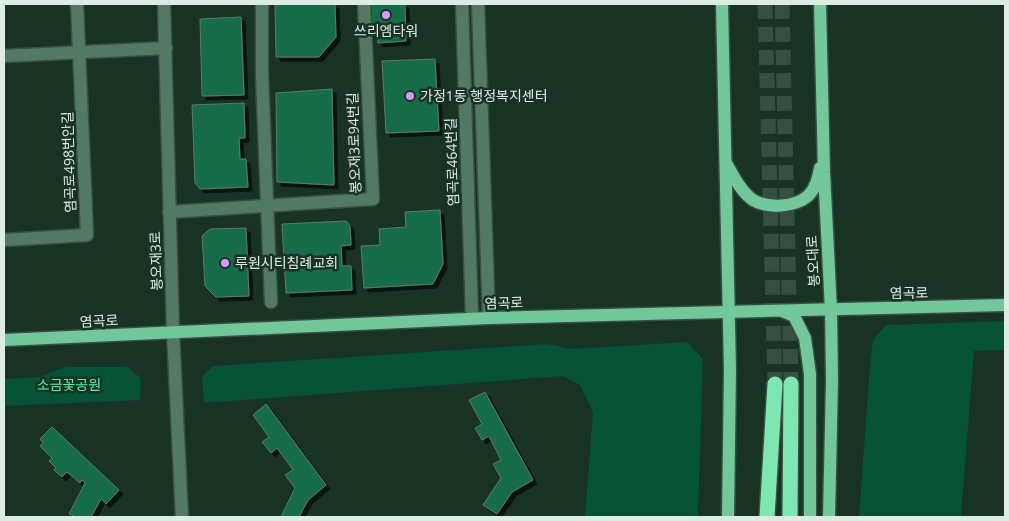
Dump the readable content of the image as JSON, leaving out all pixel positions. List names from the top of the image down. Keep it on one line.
{"streets":{"main road":["봉오대로","염곡로"],"street":["봉오재3로94번길","염곡로498번안길","염곡로464번길","봉오재3로"]},"crossings":[["봉오재3로94번길","봉오재3로"],["염곡로464번길","염곡로"],["봉오재3로","염곡로"],["봉오대로","염곡로"]],"parks":["소금꽃공원"],"places":["쓰리엠타워","가정1동 행정복지센터","루원시티침례교회"]}
